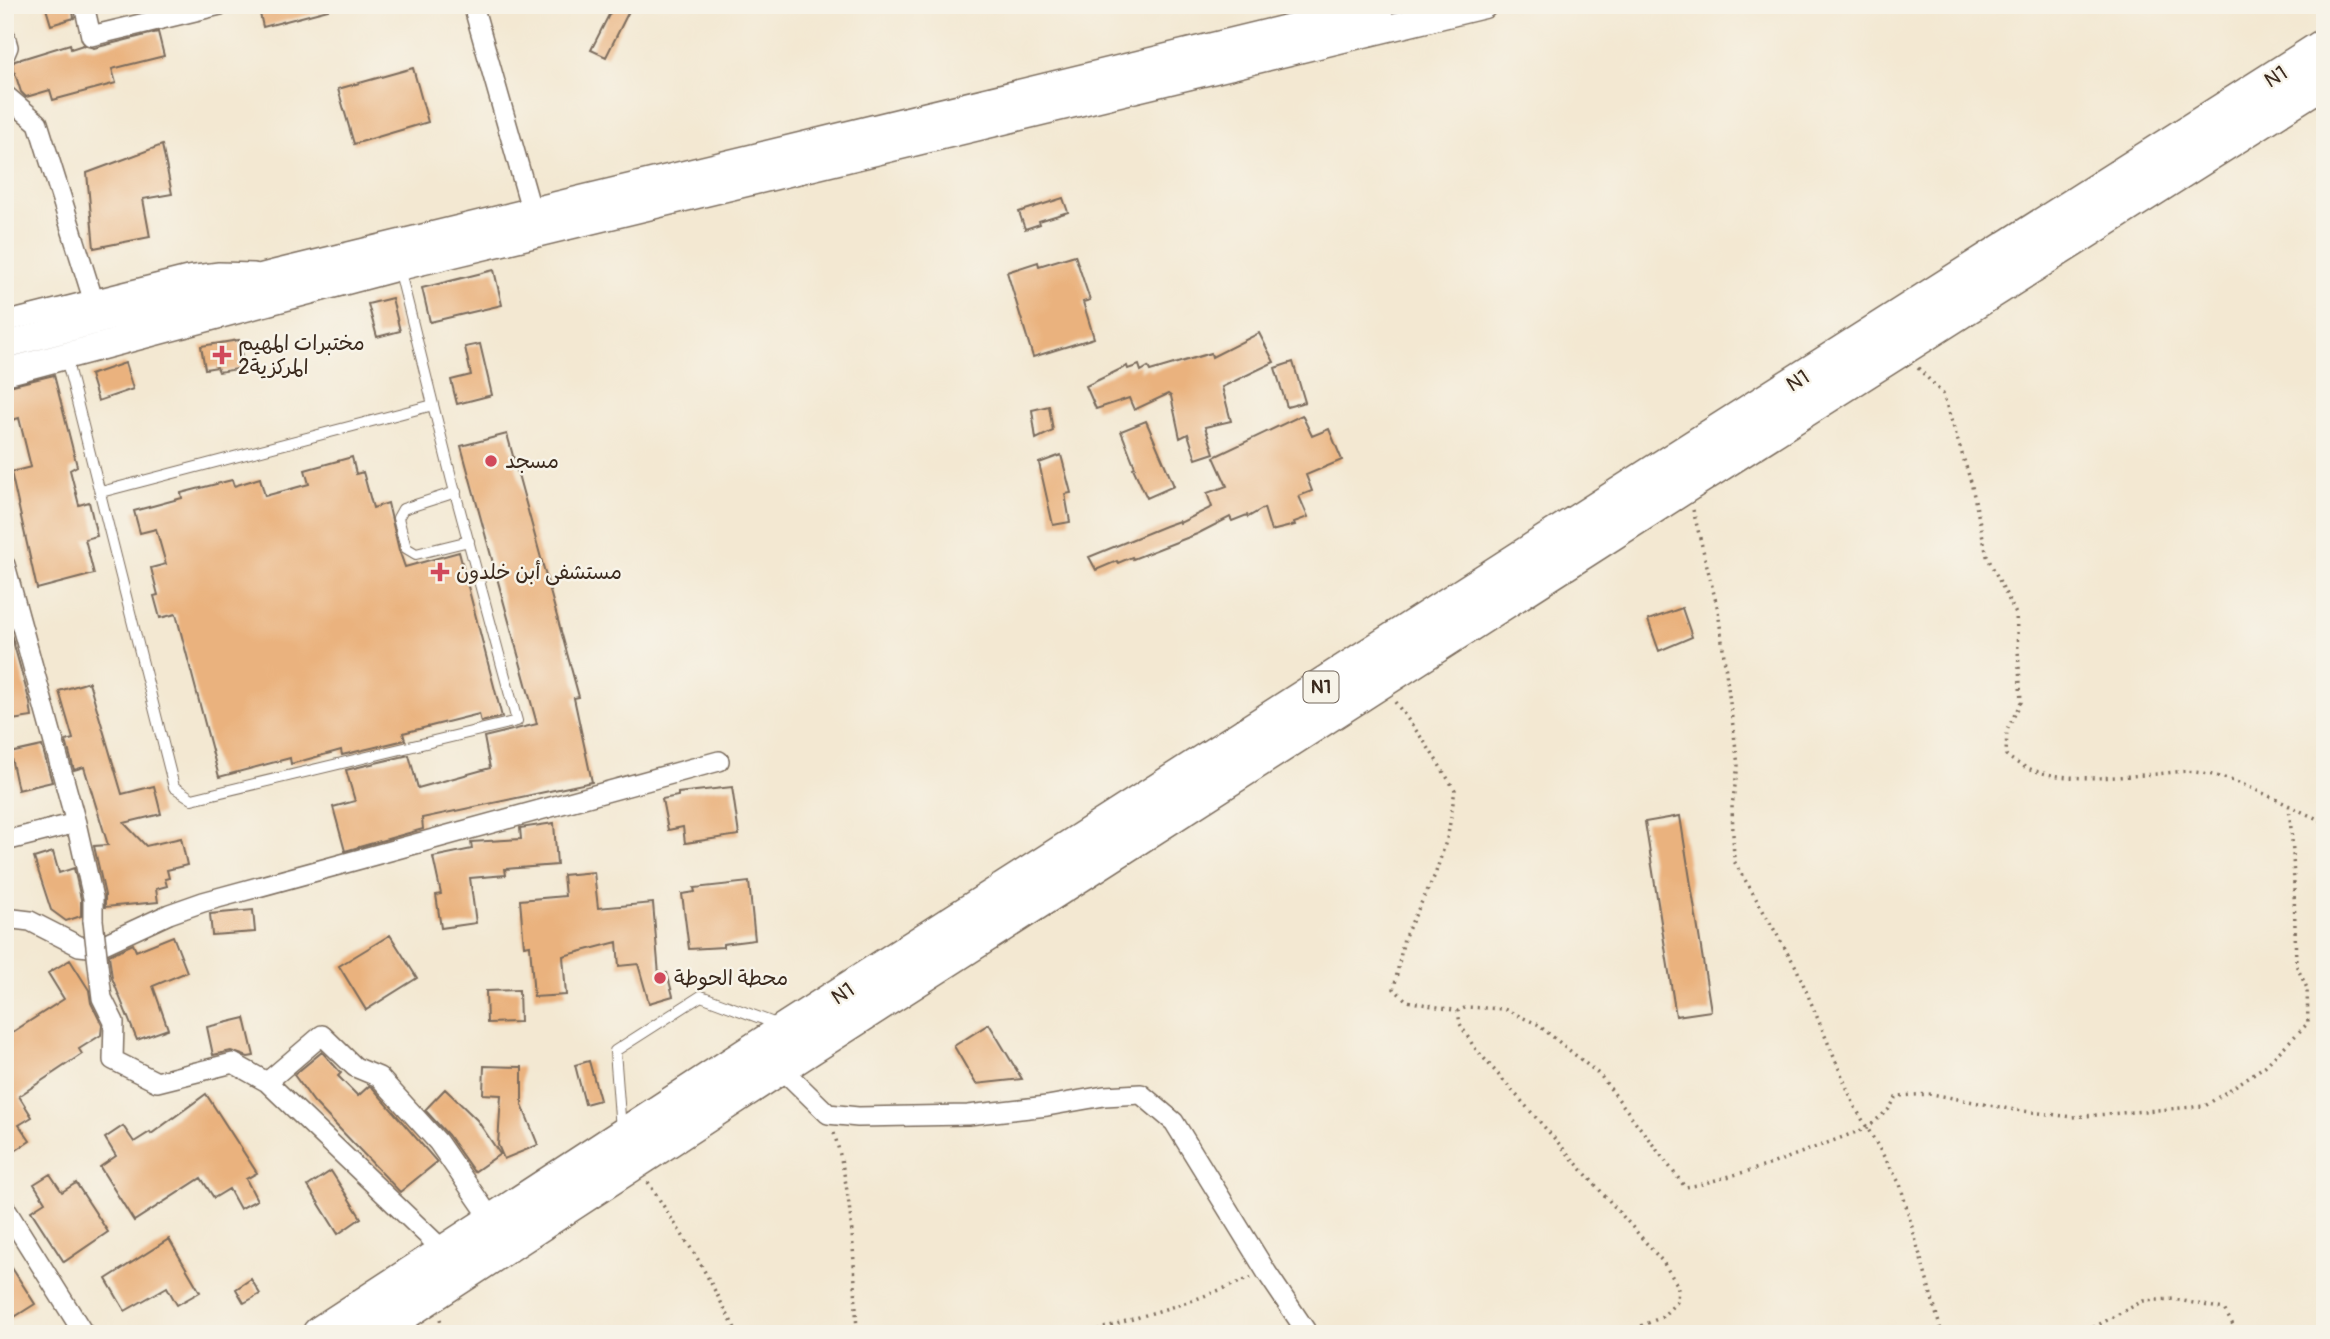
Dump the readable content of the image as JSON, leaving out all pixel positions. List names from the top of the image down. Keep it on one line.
{"streets":{"highway":["N1"]},"places":{"health":["مختبرات المهيم المركزية2","مستشفى أبن خلدون"],"other":["مسجد","محطة الحوطة"]}}
